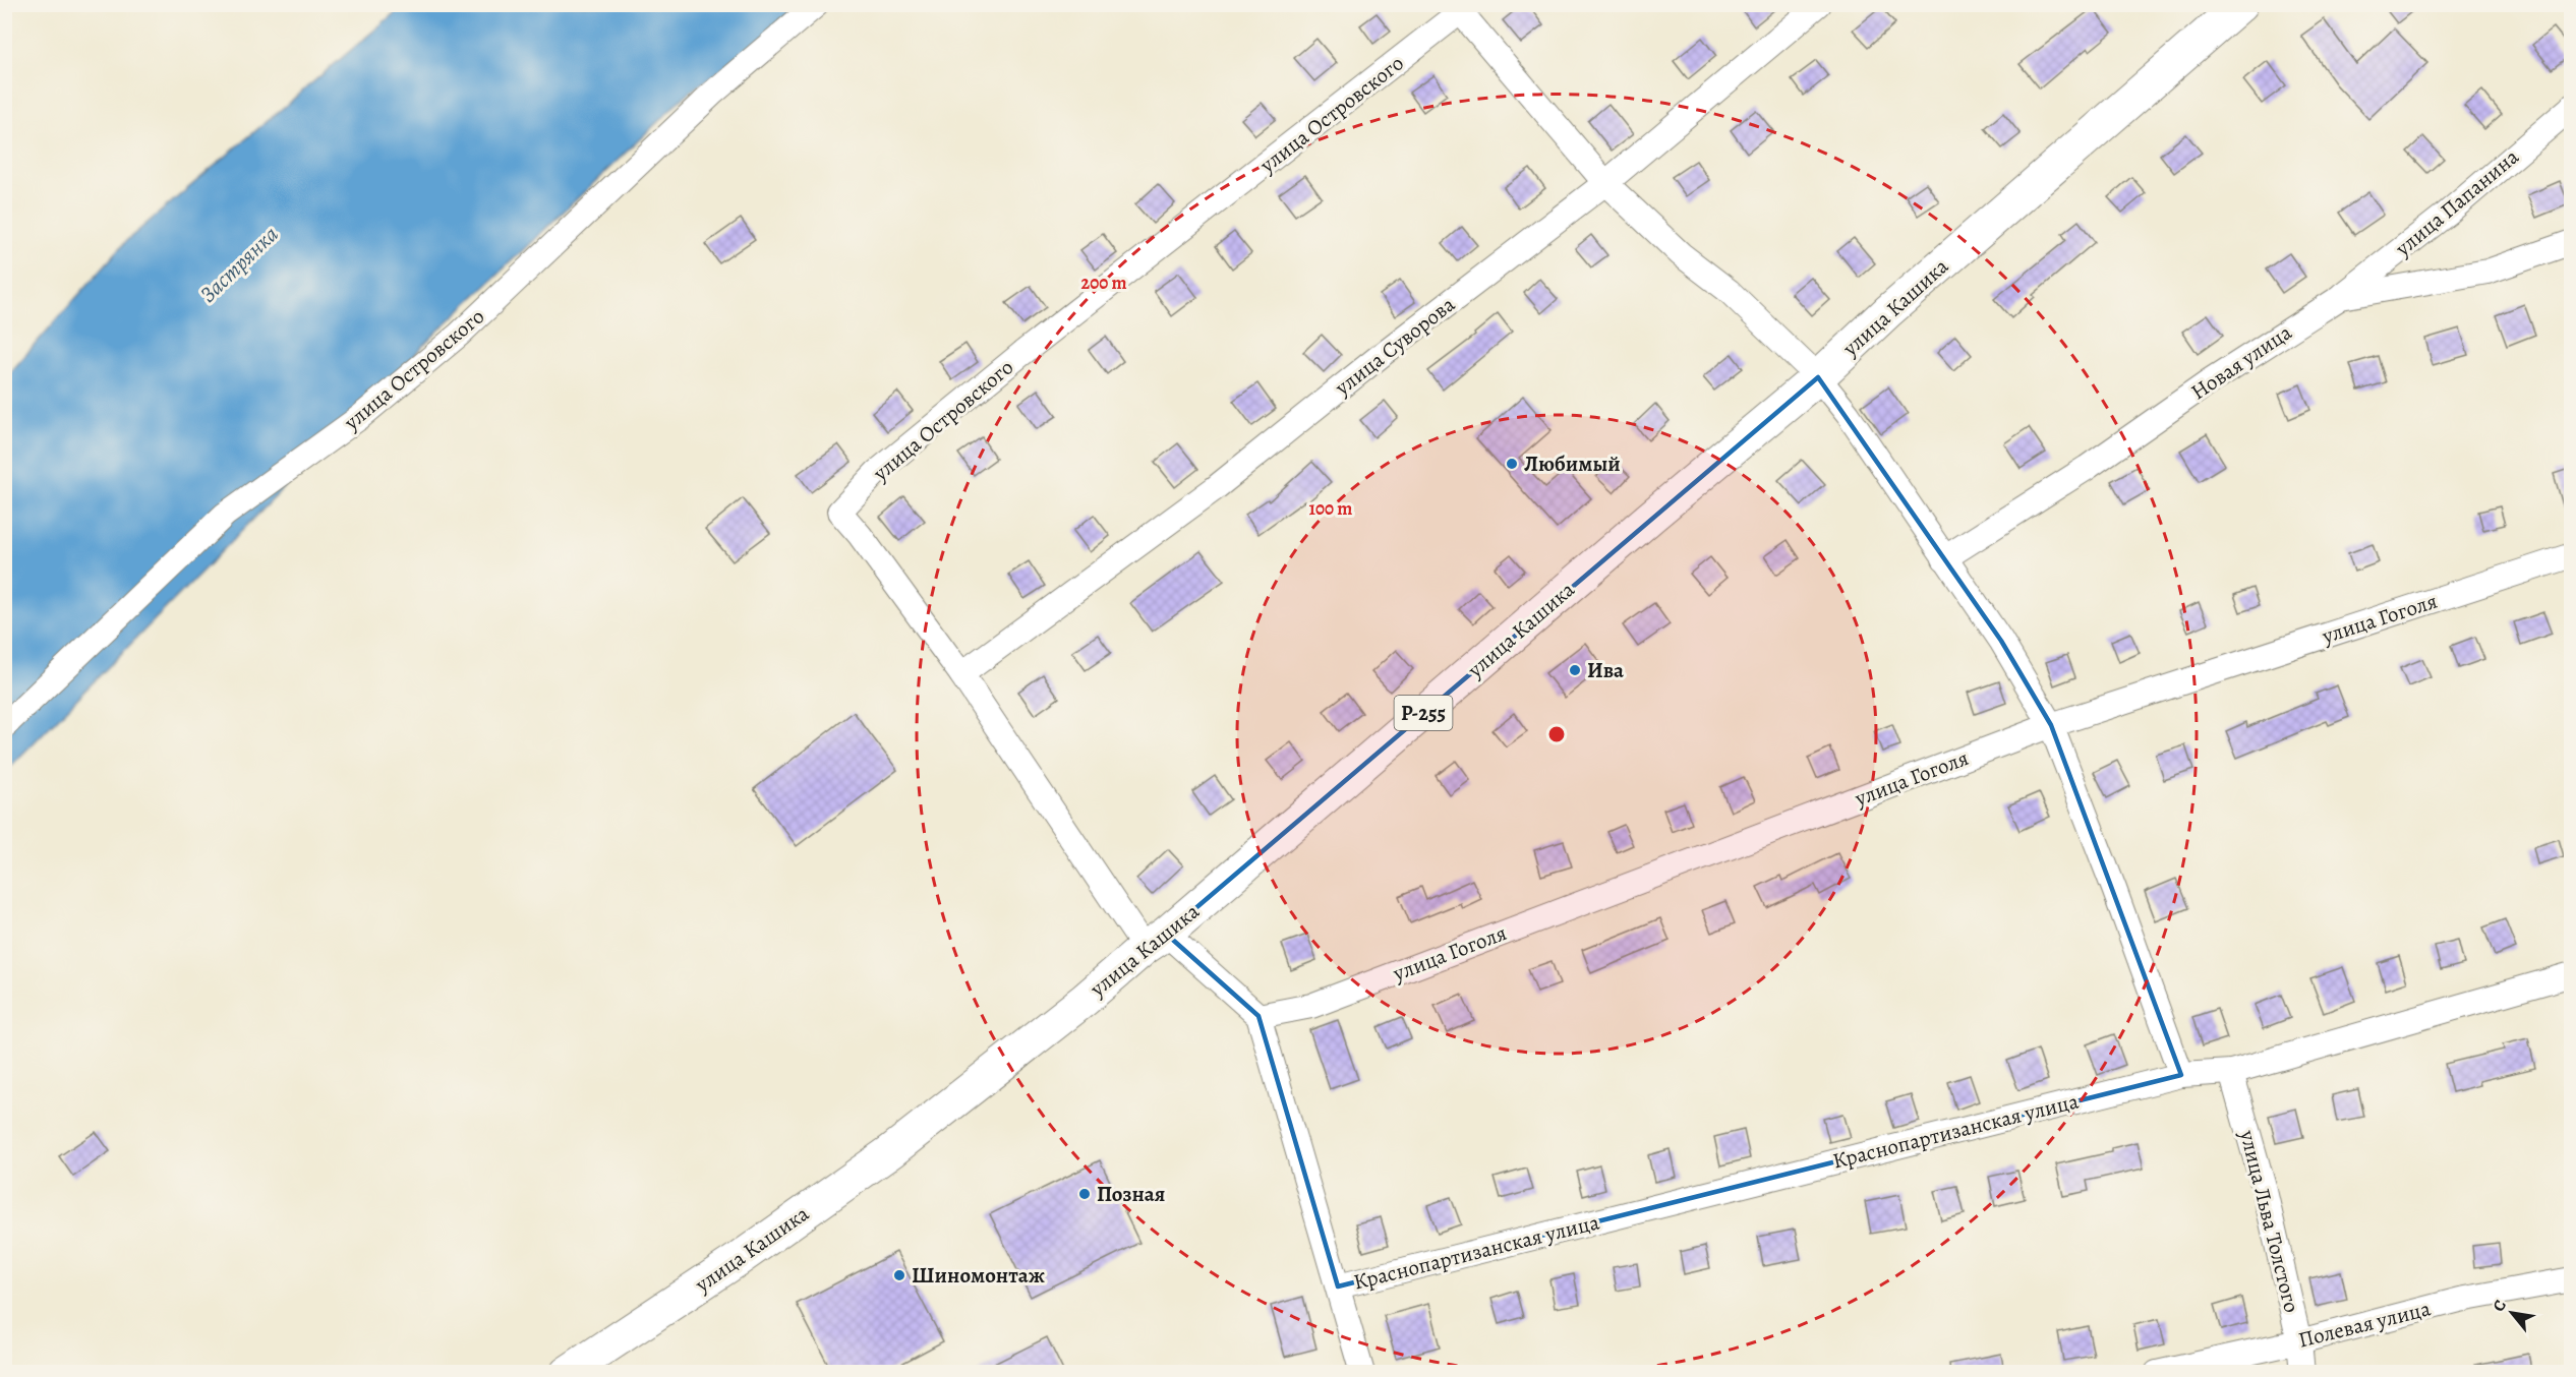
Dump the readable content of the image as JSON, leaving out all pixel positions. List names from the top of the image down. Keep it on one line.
{"streets":{"highway":["улица Кашика","Р-255"],"street":["улица Островского","улица Папанина","улица Суворова","Новая улица","улица Гоголя","Краснопартизанская улица","улица Льва Толстого","Полевая улица"]},"crossings":[["улица Островского","улица Кашика"],["улица Островского","улица Суворова"],["улица Островского","улица Гоголя"],["улица Папанина","Новая улица"],["Краснопартизанская улица","улица Льва Толстого"],["улица Льва Толстого","Полевая улица"]],"water":["Застрянка"],"places":["Любимый","Ива","Позная","Шиномонтаж"],"north":"top left","rings":["200 m","100 m"]}
